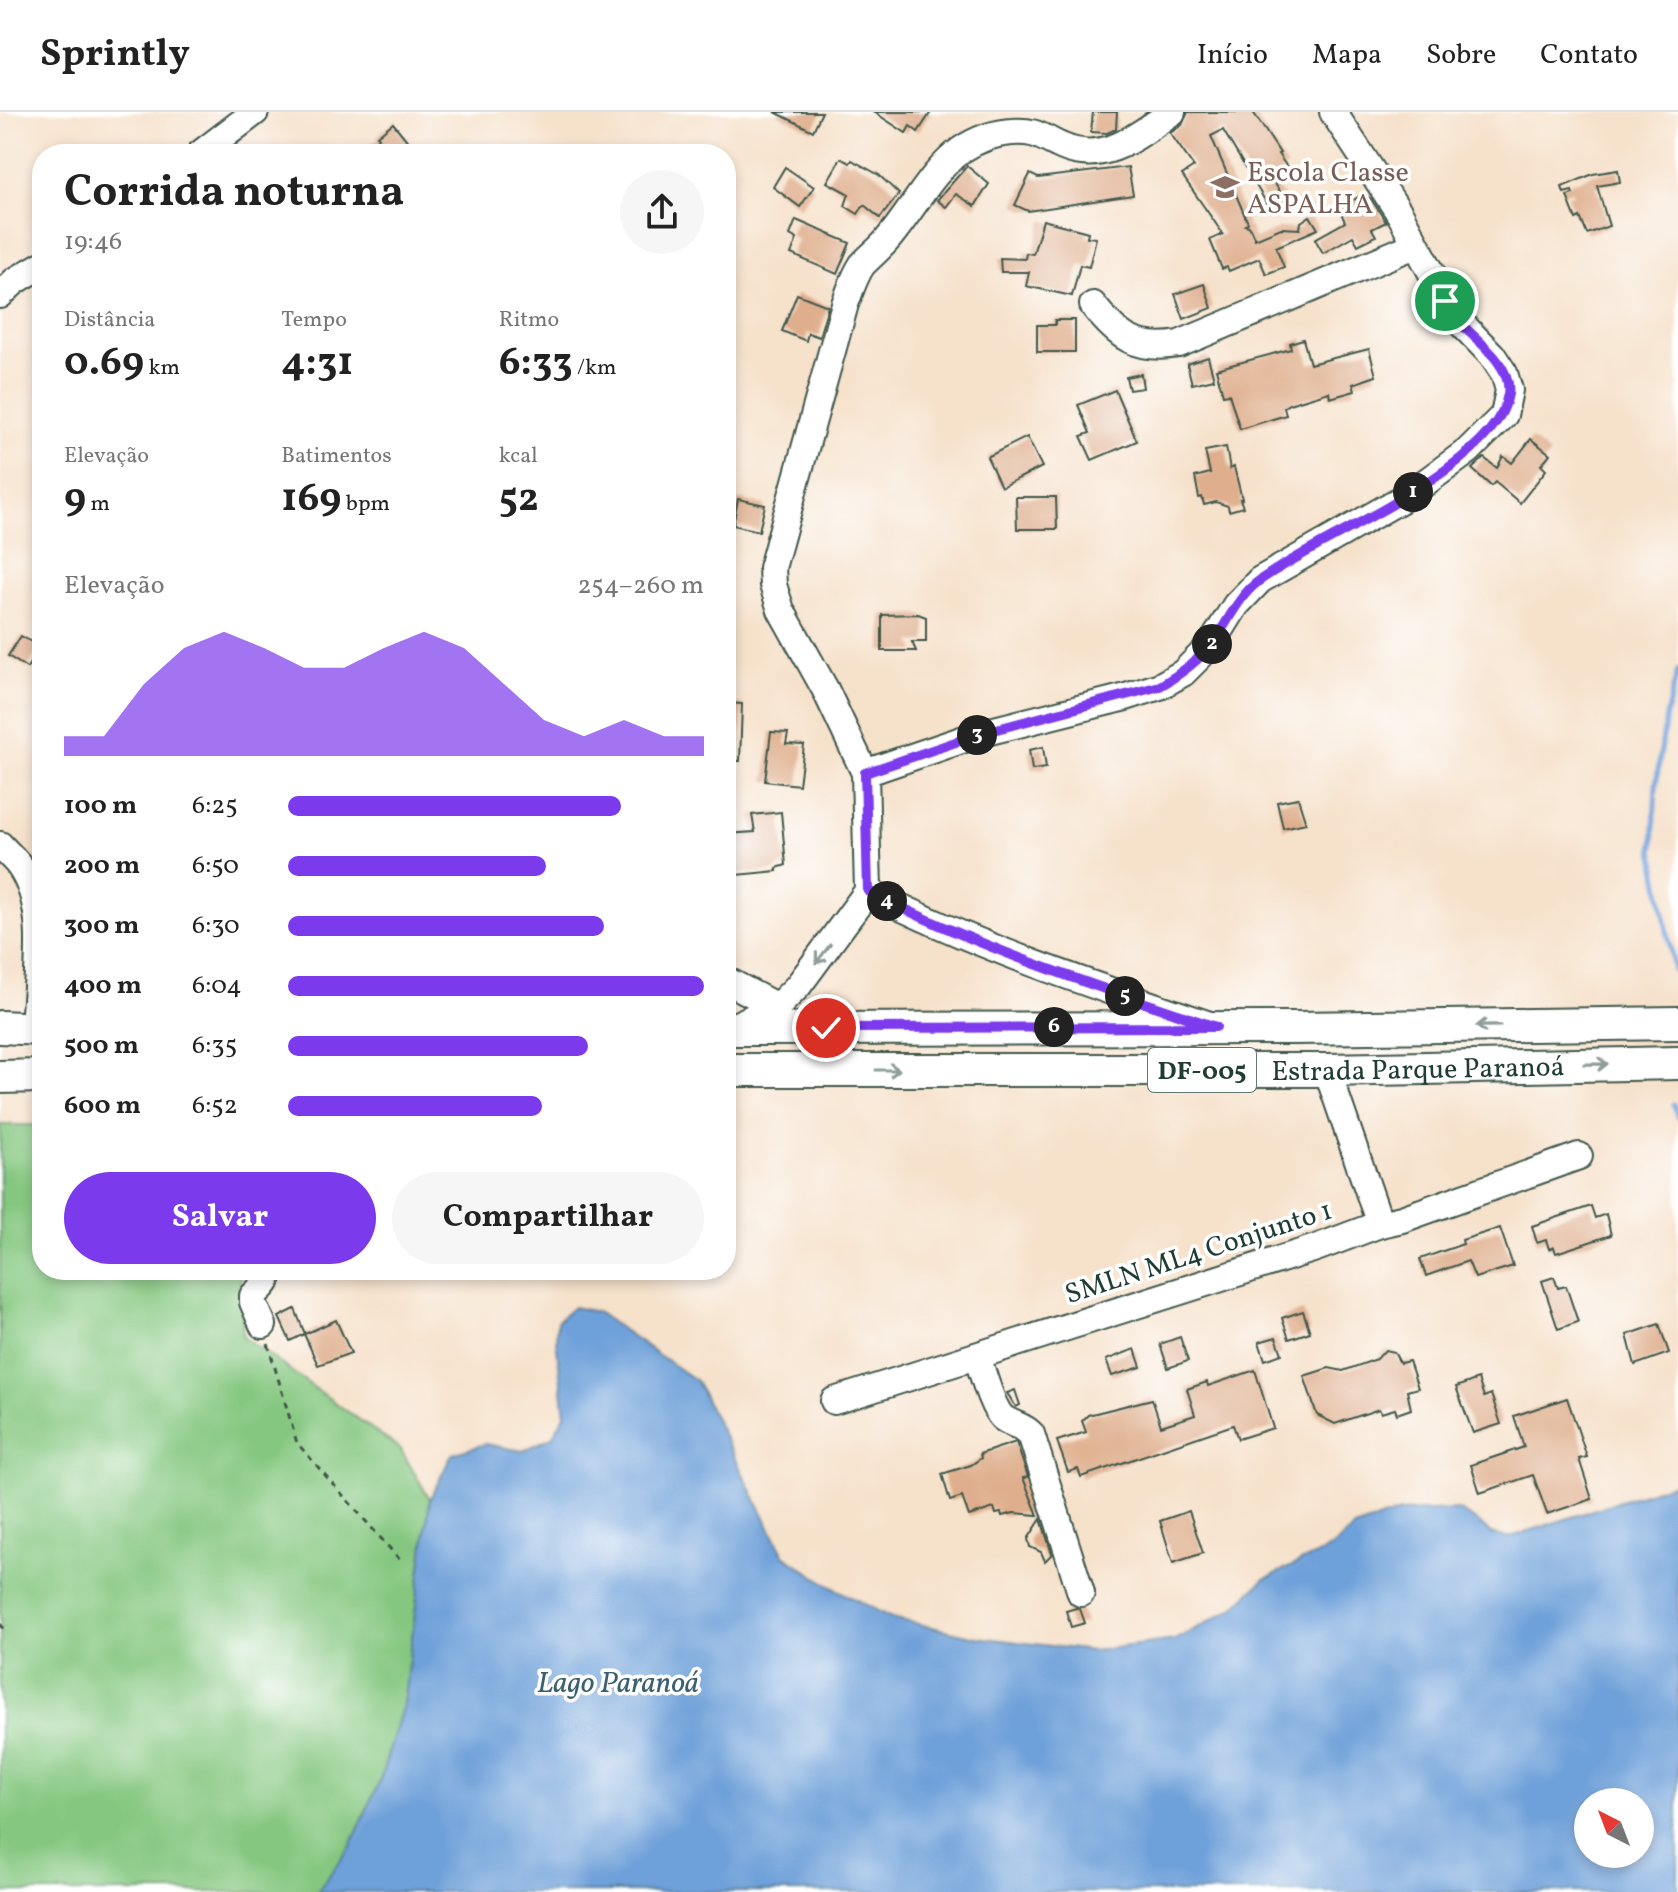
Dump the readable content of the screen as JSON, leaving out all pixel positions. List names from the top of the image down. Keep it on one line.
{"streets":{"main road":["Estrada Parque Paranoá","DF-005"],"street":["SMLN ML4 Conjunto 1"]},"water":["Lago Paranoá"],"places":{"school or university":["Escola Classe ASPALHA"]},"north":"top left","page":{"header":"Sprintly","nav":["Início","Mapa","Sobre","Contato"],"heading":["Corrida noturna","19:46"],"stats":[["Distância","0.69 km"],["Tempo","4:31"],["Ritmo","6:33 /km"],["Elevação","9 m"],["Batimentos","169 bpm"],["kcal","52"]],"pins":["1","2","3","4","5","6"],"chart":["Elevação","254–260 m"],"list":[{"name":"100 m","note":"6:25"},{"name":"200 m","note":"6:50"},{"name":"300 m","note":"6:30"},{"name":"400 m","note":"6:04"},{"name":"500 m","note":"6:35"},{"name":"600 m","note":"6:52"}],"buttons":["Salvar","Compartilhar"]}}
